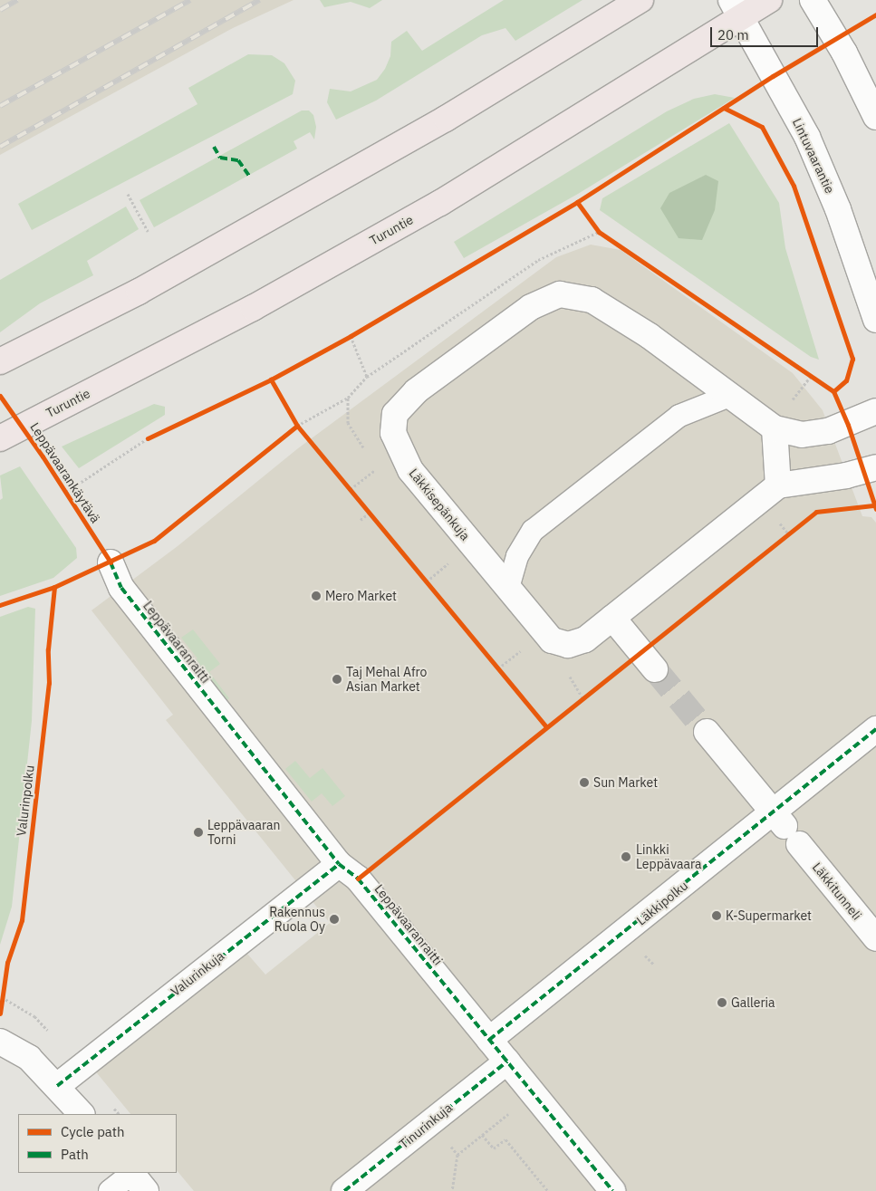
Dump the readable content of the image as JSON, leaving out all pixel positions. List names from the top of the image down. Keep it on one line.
{"streets":{"main road":["Turuntie"],"street":["Lintuvaarantie","Läkkisepänkuja","Leppävaaranraitti","Läkkitunneli","Läkkipolku","Valurinkuja","Tinurinkuja"],"cycle path":["Leppävaarankäytävä","Valurinpolku"]},"crossings":[["Lintuvaarantie","Turuntie"],["Leppävaaranraitti","Läkkipolku"],["Leppävaaranraitti","Valurinkuja"],["Leppävaaranraitti","Tinurinkuja"],["Läkkitunneli","Läkkipolku"]],"places":["Mero Market","Taj Mehal Afro Asian Market","Sun Market","Leppävaaran Torni","Linkki Leppävaara","K-Supermarket","Rakennus Ruola Oy","Galleria"],"legend":["Cycle path","Path"],"scale_bar":"20 m"}
